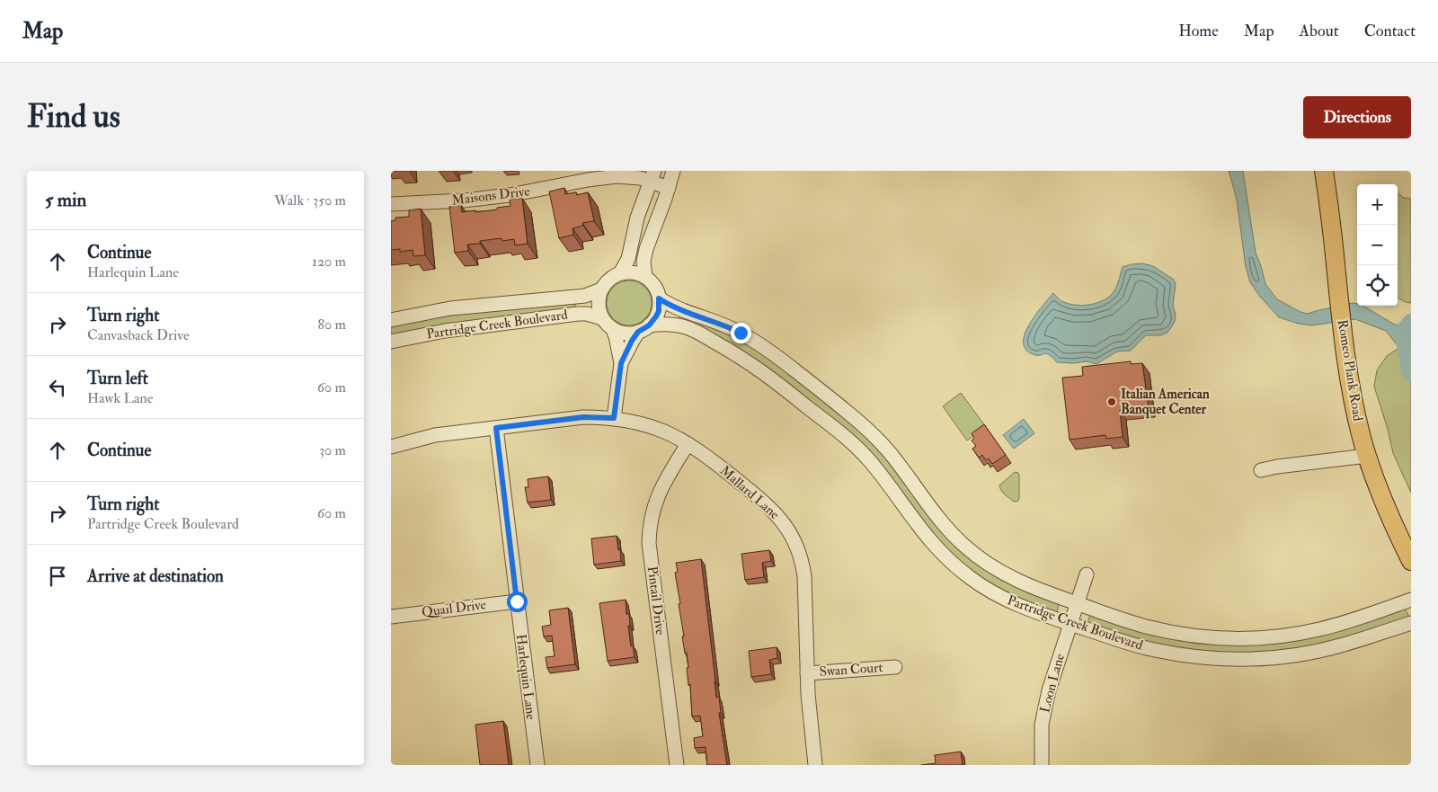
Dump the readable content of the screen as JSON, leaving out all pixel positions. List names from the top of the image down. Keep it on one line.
{"streets":{"main road":["Romeo Plank Road"],"street":["Maisons Drive","Partridge Creek Boulevard","Mallard Lane","Pintail Drive","Quail Drive","Swan Court","Harlequin Lane","Loon Lane"]},"crossings":[["Partridge Creek Boulevard","Loon Lane"],["Mallard Lane","Pintail Drive"],["Mallard Lane","Swan Court"],["Mallard Lane","Harlequin Lane"],["Quail Drive","Harlequin Lane"]],"places":["Italian American Banquet Center"],"page":{"header":"Map","nav":["Home","Map","About","Contact"],"buttons":"Directions","title":"Find us","heading":["5 min","Walk · 350 m"],"map_buttons":["+","−"],"list":[["Continue","Harlequin Lane","120 m"],["Turn right","Canvasback Drive","80 m"],["Turn left","Hawk Lane","60 m"],["Continue","30 m"],["Turn right","Partridge Creek Boulevard","60 m"],"Arrive at destination"]}}
